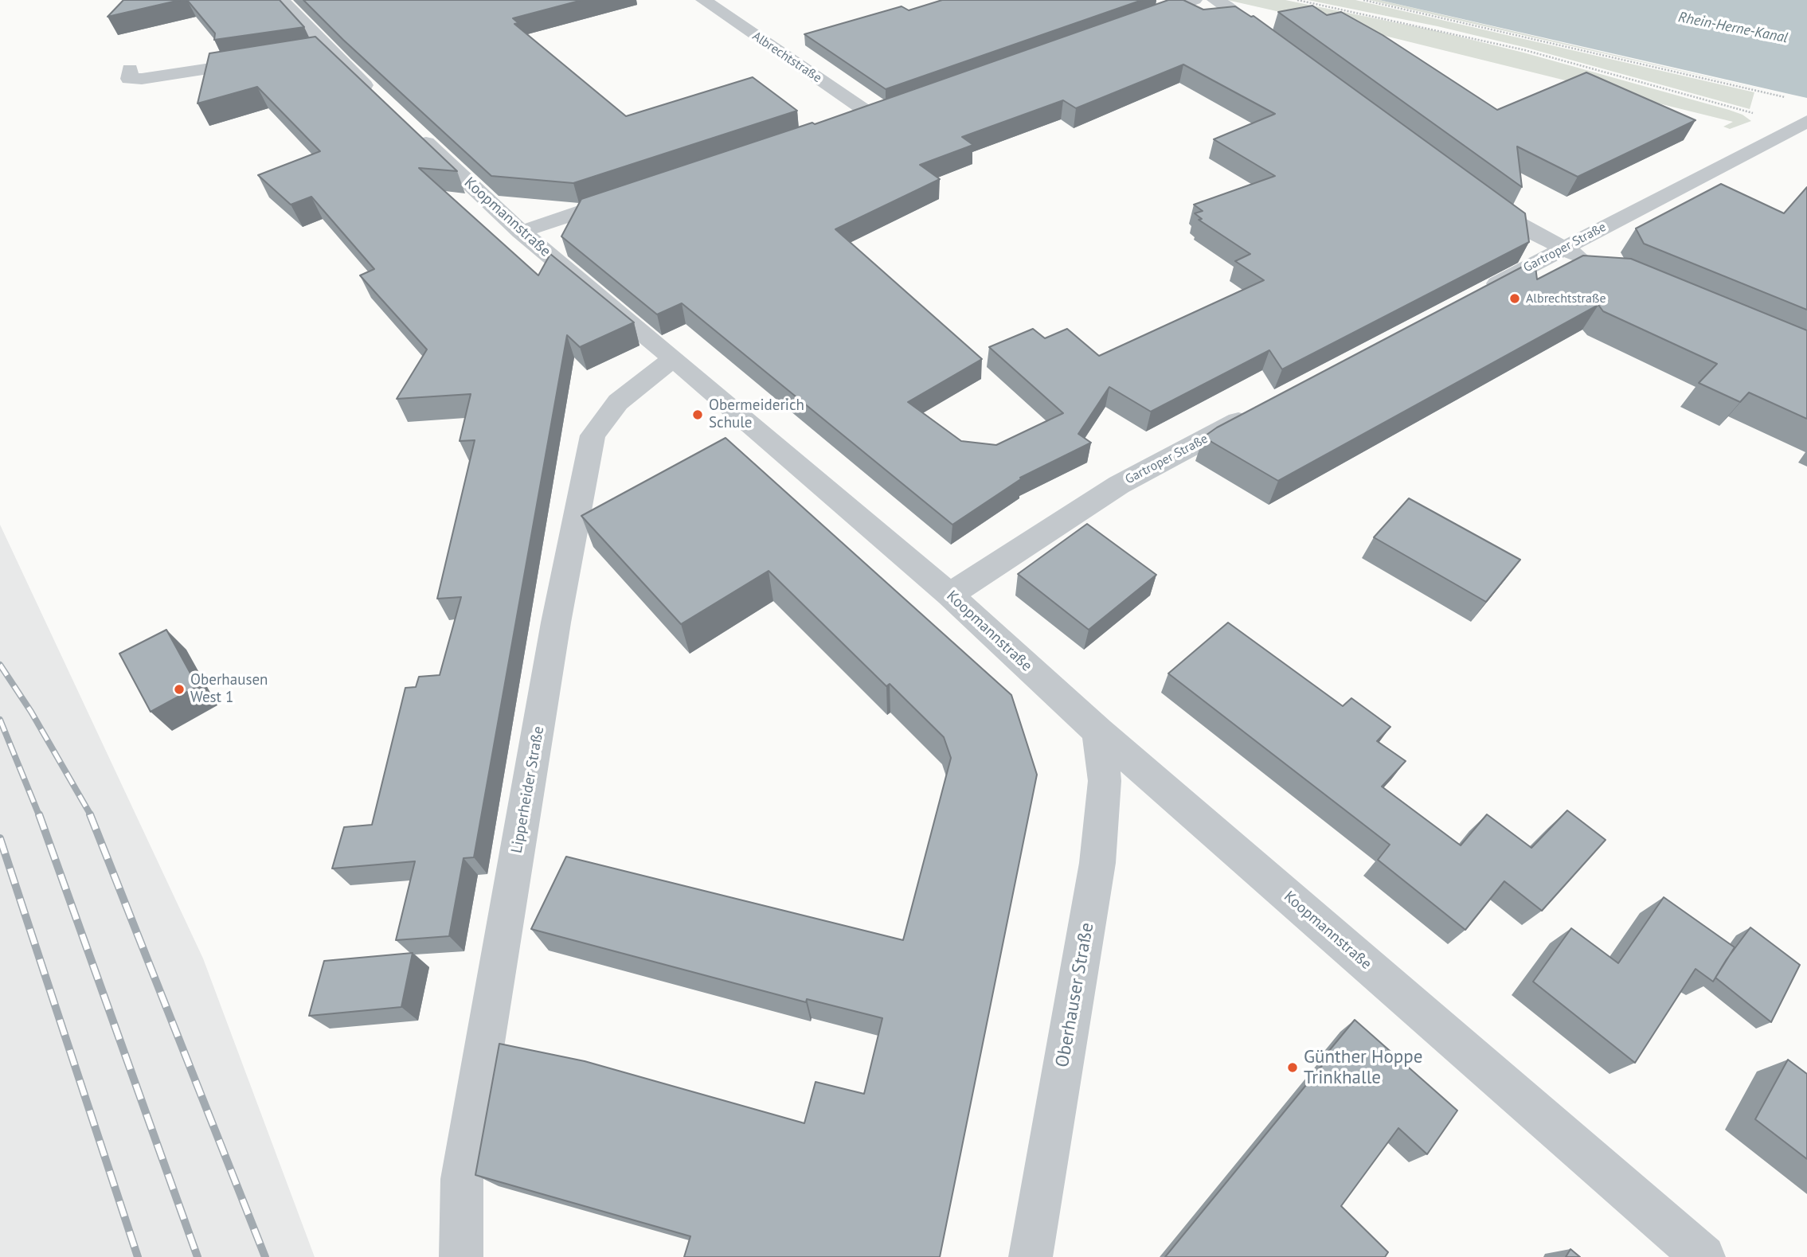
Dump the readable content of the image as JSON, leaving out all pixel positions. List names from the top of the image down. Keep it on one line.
{"streets":{"street":["Albrechtstraße","Koopmannstraße","Gartroper Straße","Lipperheider Straße","Oberhauser Straße"]},"crossings":[["Koopmannstraße","Gartroper Straße"],["Koopmannstraße","Lipperheider Straße"],["Koopmannstraße","Oberhauser Straße"]],"water":["Rhein-Herne-Kanal"],"places":["Albrechtstraße","Obermeiderich Schule","Oberhausen West 1","Günther Hoppe Trinkhalle"]}
